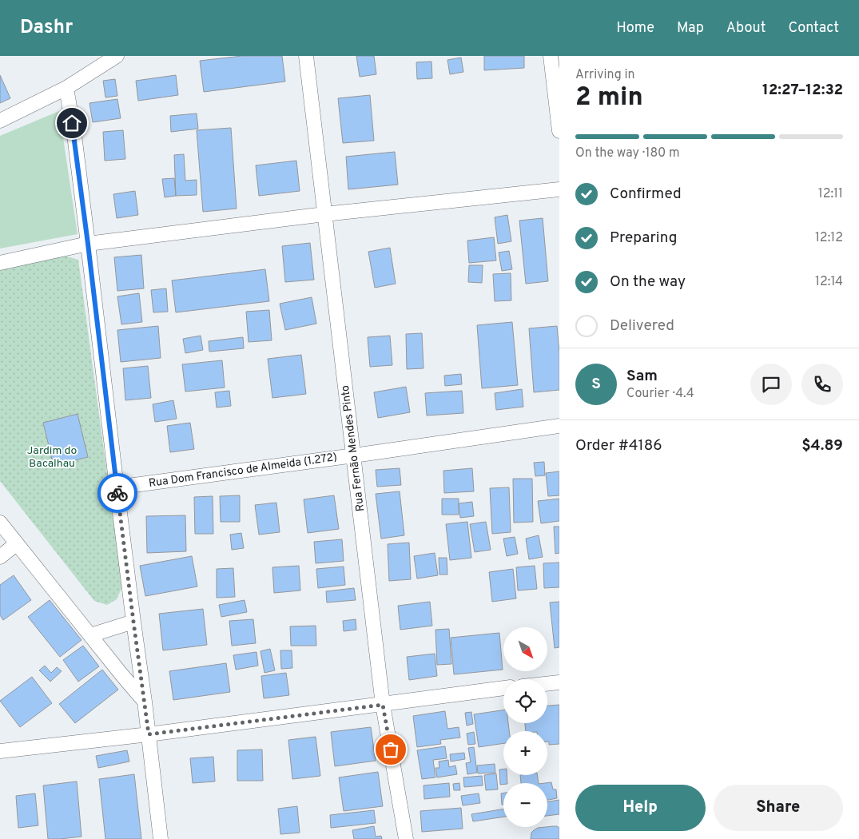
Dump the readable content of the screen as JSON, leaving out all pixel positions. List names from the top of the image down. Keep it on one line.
{"streets":{"street":["Rua Fernão Mendes Pinto","Rua Dom Francisco de Almeida (1.272)"]},"crossings":[["Rua Fernão Mendes Pinto","Rua Dom Francisco de Almeida (1.272)"]],"parks":["Jardim do Bacalhau"],"north":"bottom right","page":{"header":"Dashr","nav":["Home","Map","About","Contact"],"heading":["2 min","Arriving in","12:27–12:32"],"panel":["Sam","Courier · 4.4","Order #4186","$4.89"],"bar":"On the way · 180 m","list":[["Confirmed","12:11"],["Preparing","12:12"],["On the way","12:14"],"Delivered"],"round":"S","map_buttons":["+","−"],"buttons":["Help","Share"]}}
